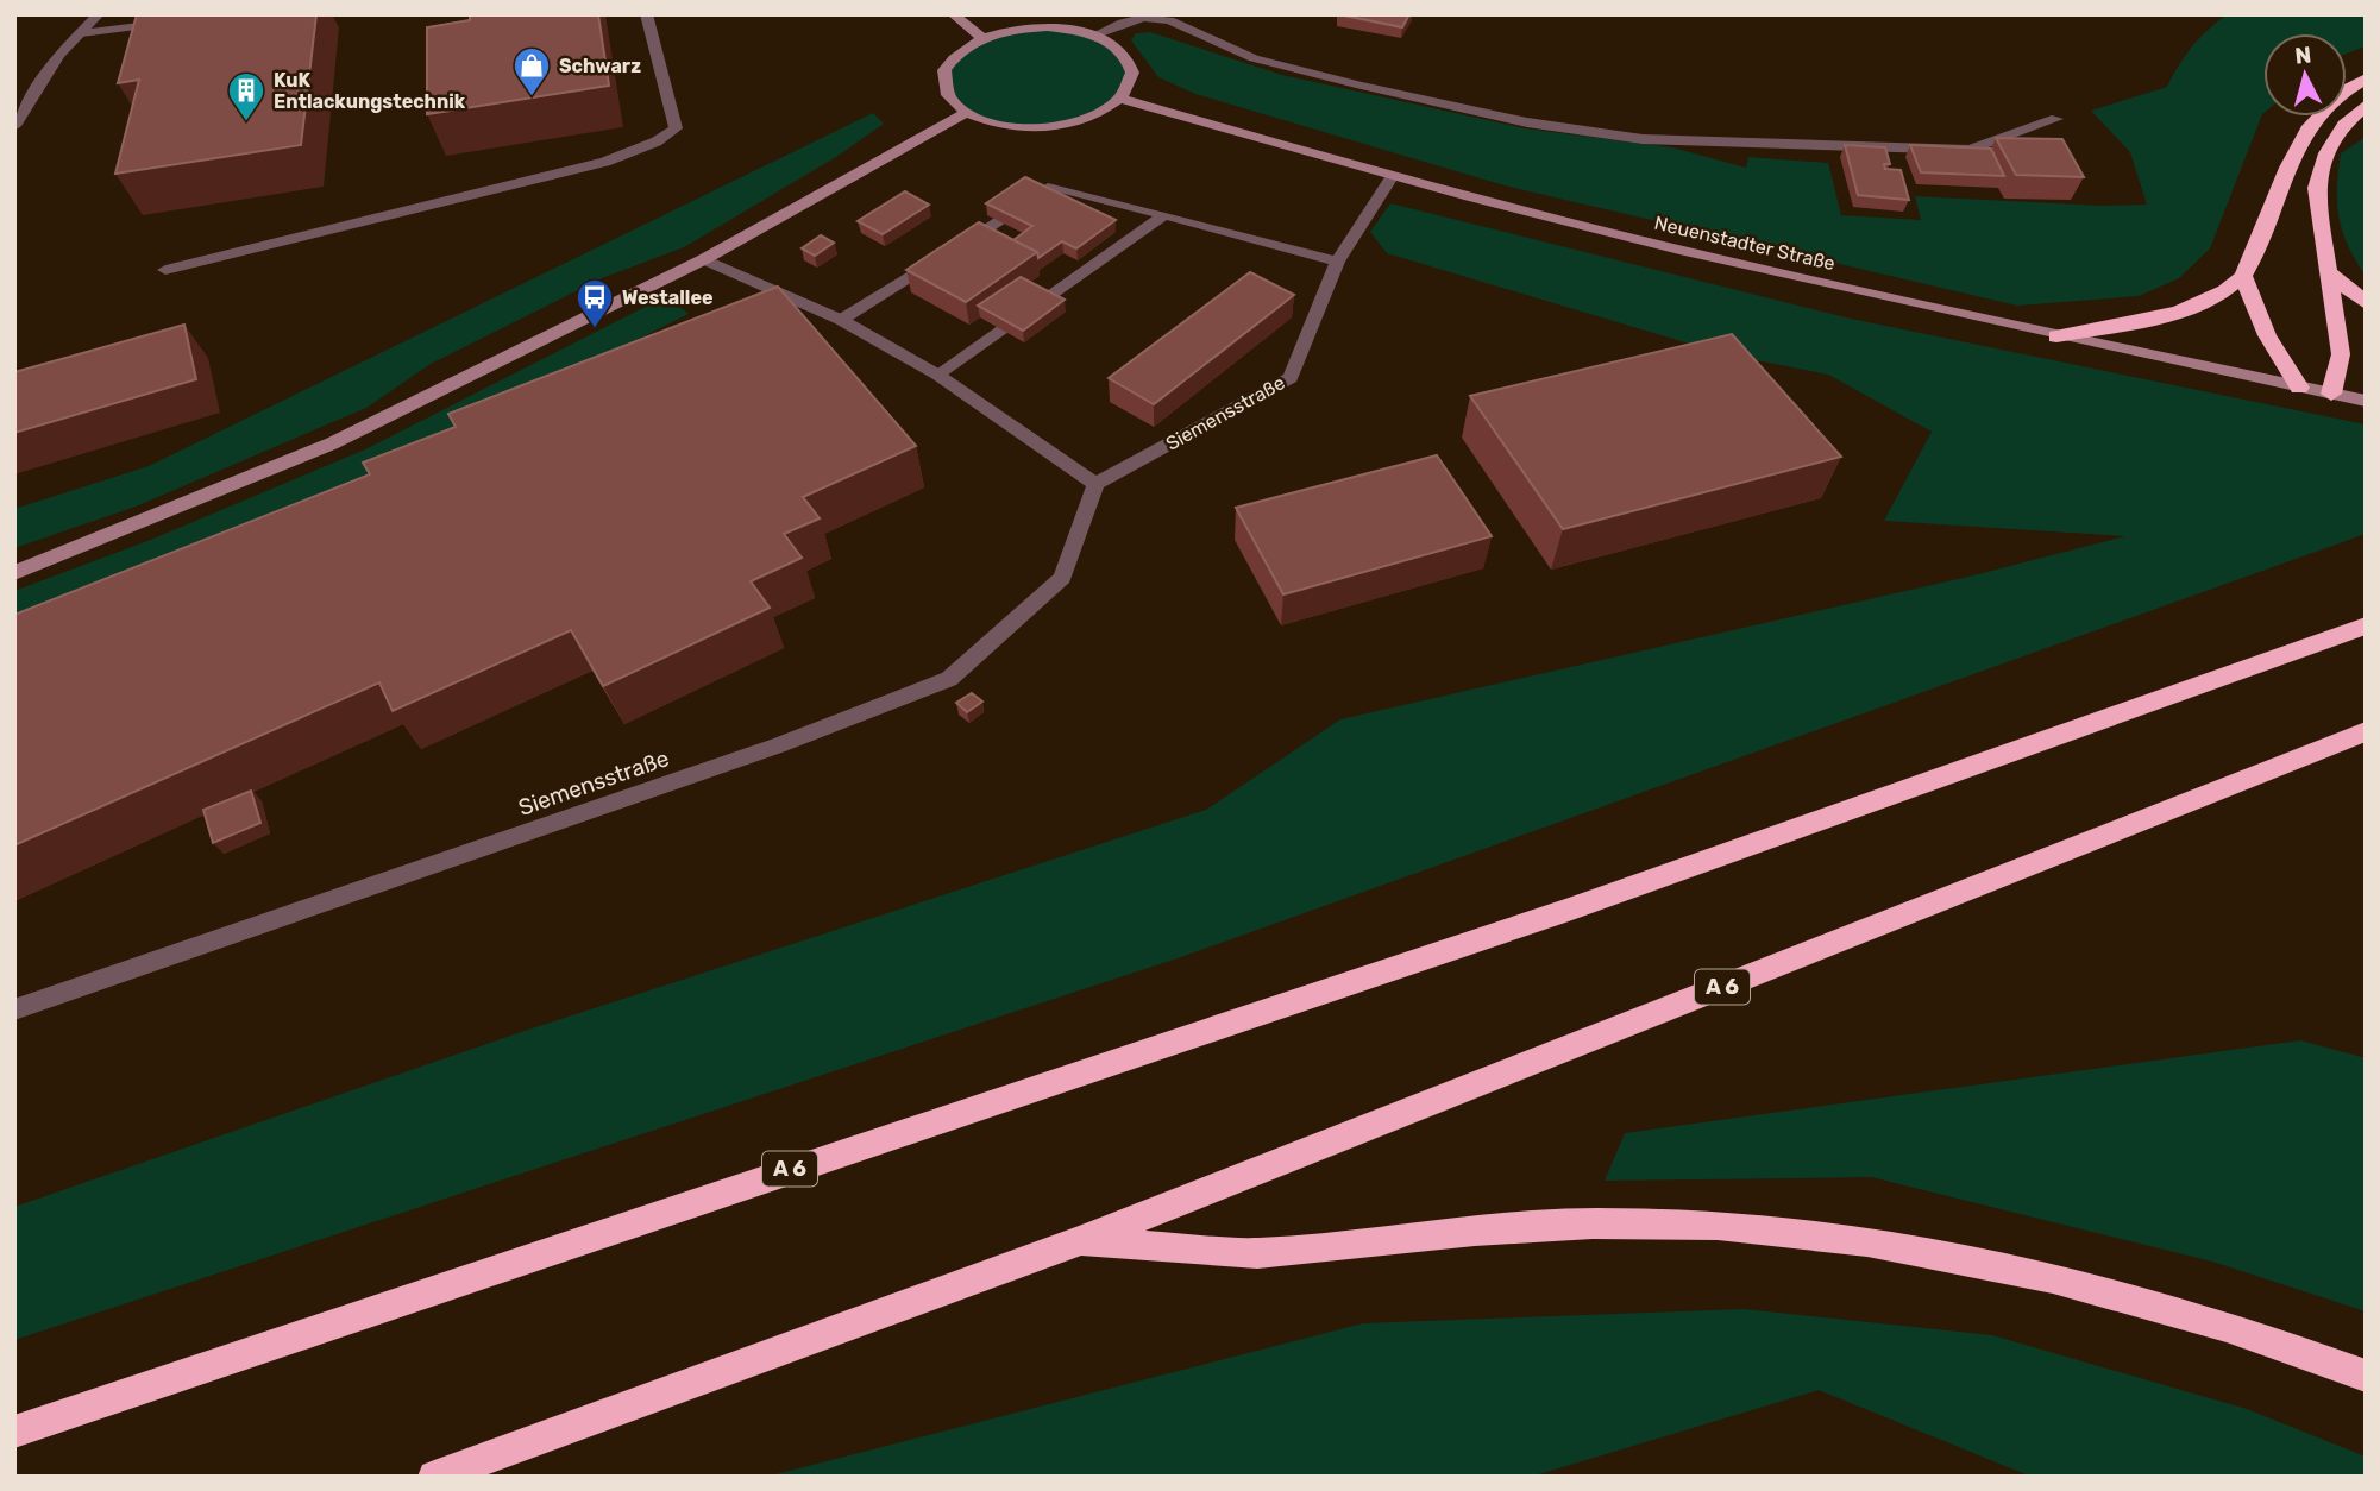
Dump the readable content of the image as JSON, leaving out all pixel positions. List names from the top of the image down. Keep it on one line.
{"streets":{"highway":["A 6"],"main road":["Neuenstadter Straße"],"street":["Siemensstraße"]},"crossings":[["Neuenstadter Straße","Siemensstraße"]],"places":{"shop":["Schwarz"],"building":["KuK Entlackungstechnik"],"bus stop":["Westallee"]},"north":"top"}
